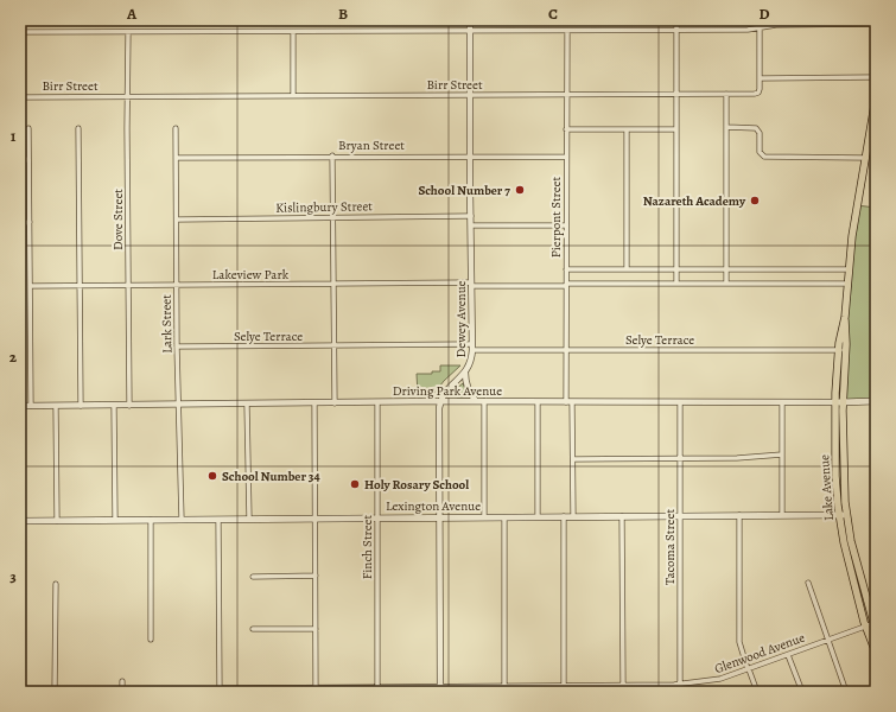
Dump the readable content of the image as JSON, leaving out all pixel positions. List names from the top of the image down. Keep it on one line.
{"streets":{"main road":["Driving Park Avenue","Lake Avenue","Lexington Avenue"],"street":["Birr Street","Bryan Street","Kislingbury Street","Pierpont Street","Dove Street","Lakeview Park","Dewey Avenue","Lark Street","Selye Terrace","Finch Street","Tacoma Street","Glenwood Avenue"]},"crossings":[["Birr Street","Pierpont Street"],["Birr Street","Dove Street"],["Birr Street","Dewey Avenue"],["Bryan Street","Pierpont Street"],["Bryan Street","Dewey Avenue"],["Bryan Street","Lark Street"],["Kislingbury Street","Dewey Avenue"],["Kislingbury Street","Lark Street"],["Pierpont Street","Lakeview Park"],["Pierpont Street","Selye Terrace"],["Pierpont Street","Driving Park Avenue"],["Dove Street","Lakeview Park"],["Dove Street","Driving Park Avenue"],["Lakeview Park","Dewey Avenue"],["Lakeview Park","Lark Street"],["Lakeview Park","Lake Avenue"],["Dewey Avenue","Selye Terrace"],["Dewey Avenue","Driving Park Avenue"],["Lark Street","Selye Terrace"],["Lark Street","Driving Park Avenue"],["Lark Street","Lexington Avenue"],["Selye Terrace","Lake Avenue"],["Driving Park Avenue","Lake Avenue"],["Driving Park Avenue","Finch Street"],["Driving Park Avenue","Tacoma Street"],["Lake Avenue","Lexington Avenue"],["Lake Avenue","Glenwood Avenue"],["Lexington Avenue","Finch Street"],["Lexington Avenue","Tacoma Street"],["Finch Street","Glenwood Avenue"],["Tacoma Street","Glenwood Avenue"]],"places":["School Number 7","Nazareth Academy","School Number 34","Holy Rosary School"],"grid":{"columns":["A","B","C","D"],"rows":["1","2","3"]}}
